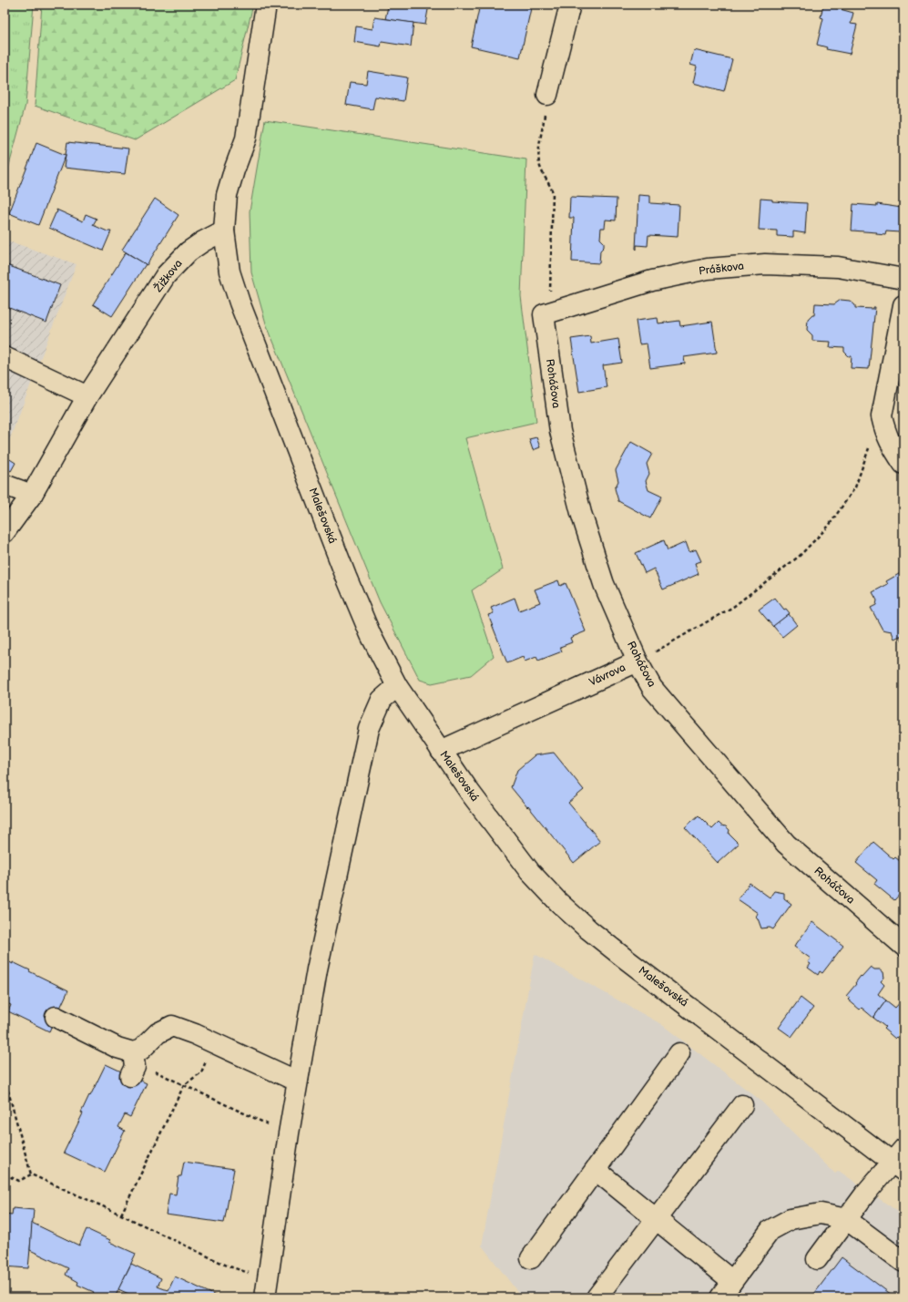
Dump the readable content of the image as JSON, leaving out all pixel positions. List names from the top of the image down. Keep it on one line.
{"streets":{"street":["Práškova","Žižkova","Roháčova","Malešovská","Vávrova"]},"crossings":[["Práškova","Roháčova"],["Žižkova","Malešovská"],["Roháčova","Vávrova"],["Malešovská","Vávrova"]]}
